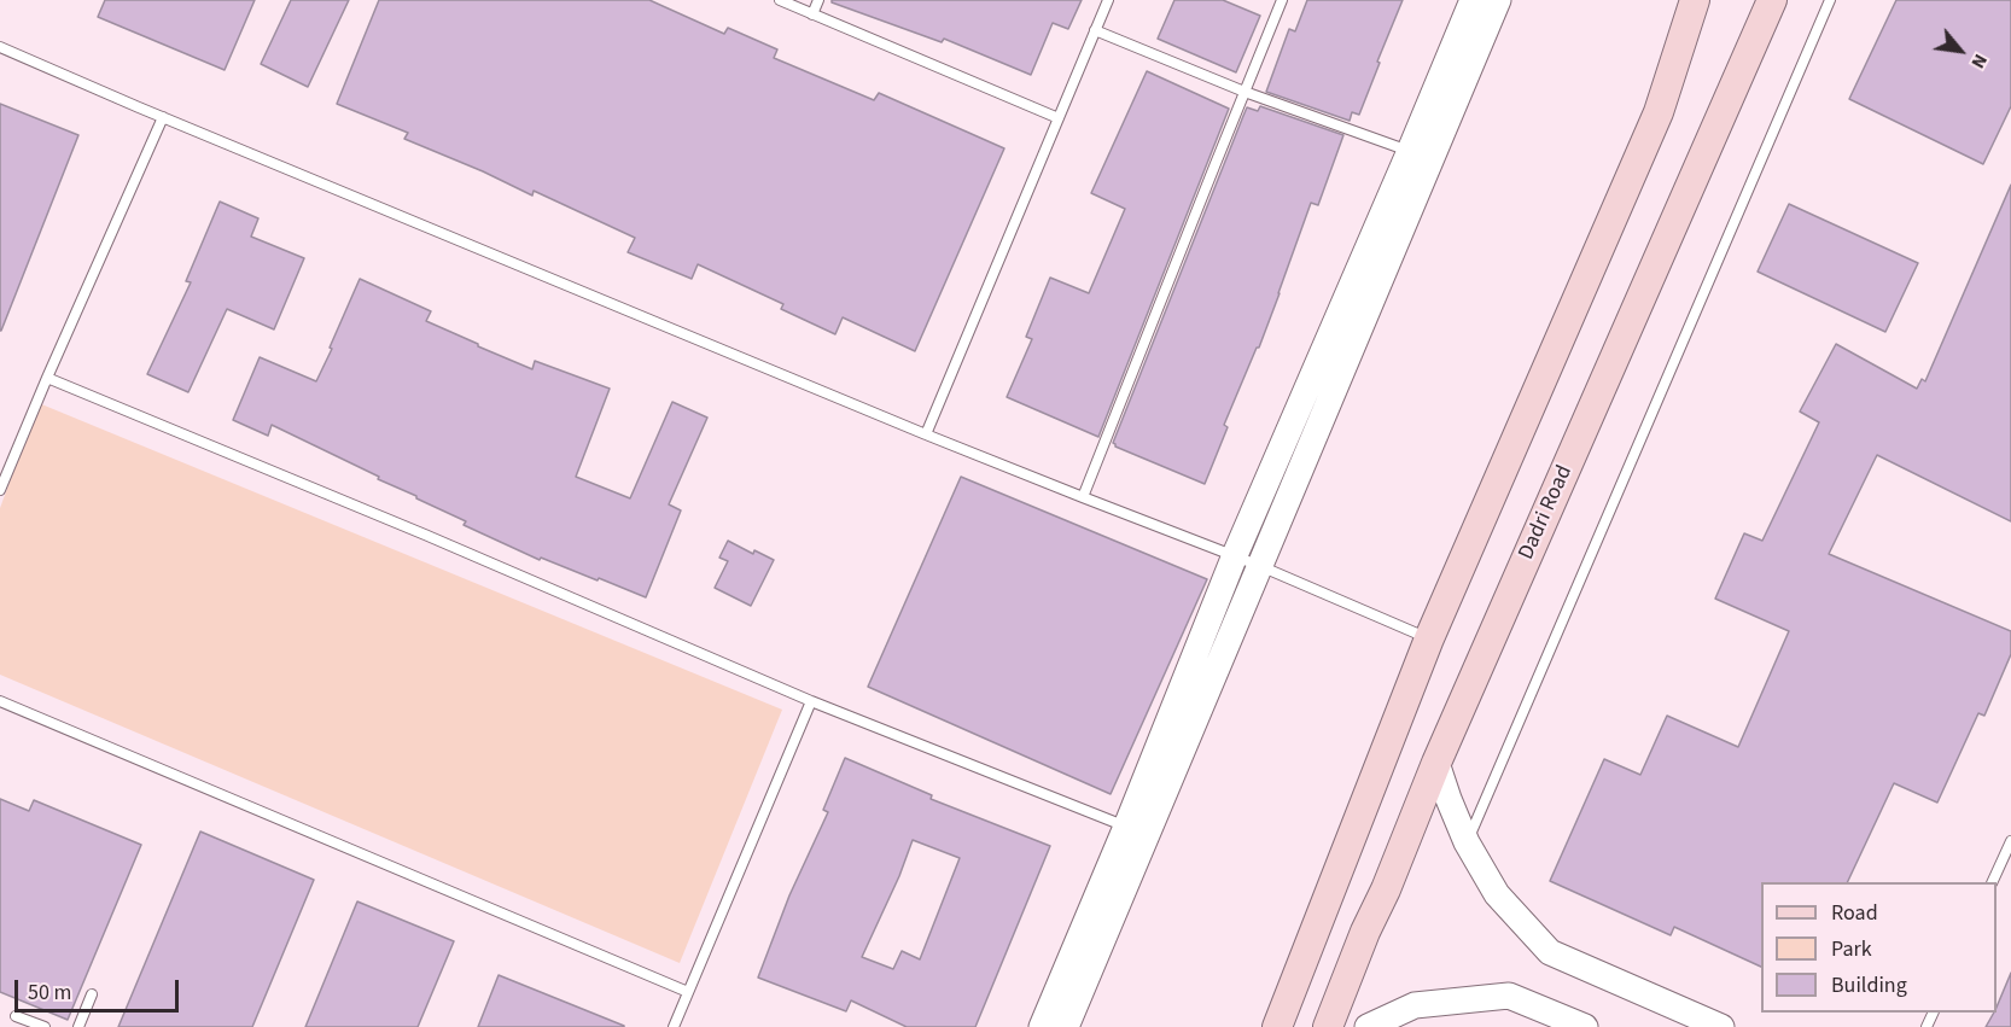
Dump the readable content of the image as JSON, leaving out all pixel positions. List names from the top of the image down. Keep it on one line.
{"streets":{"main road":["Dadri Road"]},"legend":["Road","Park","Building"],"scale_bar":"50 m","north":"bottom right"}
